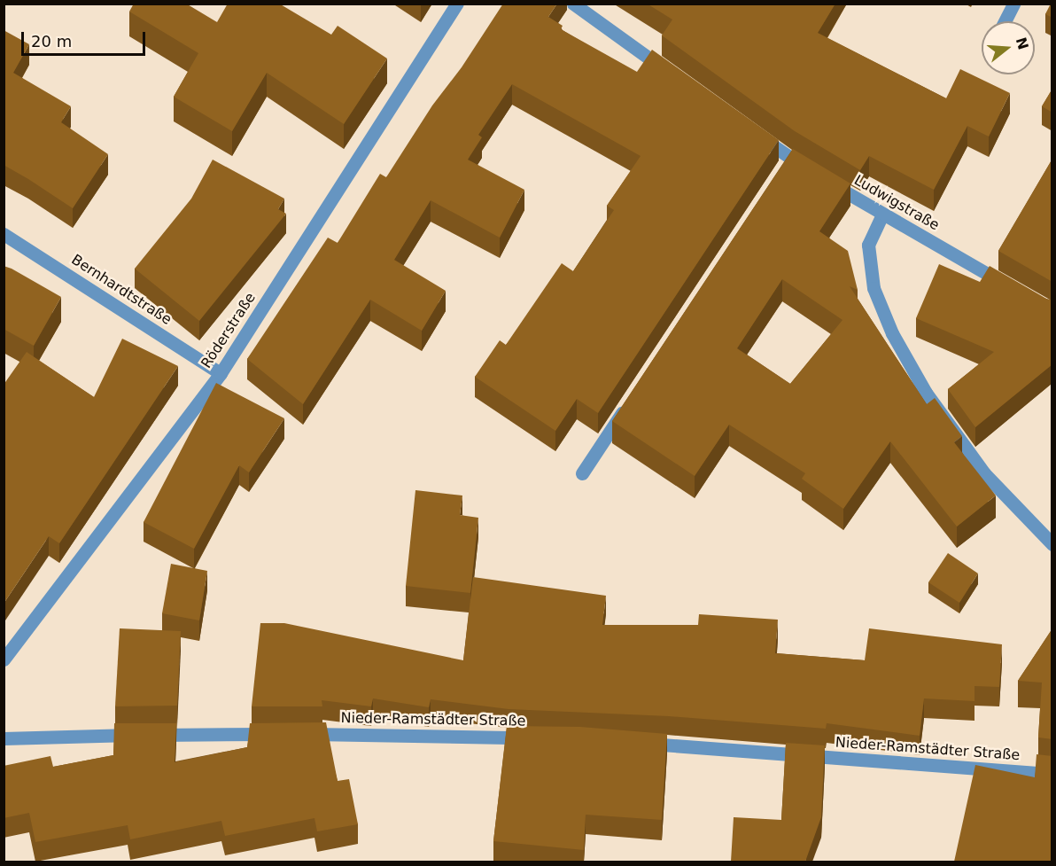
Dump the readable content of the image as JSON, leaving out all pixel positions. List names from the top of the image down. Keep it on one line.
{"streets":{"street":["Ludwigstraße","Bernhardtstraße","Röderstraße","Nieder-Ramstädter Straße"]},"crossings":[["Bernhardtstraße","Röderstraße"]],"scale_bar":"20 m","north":"right"}
